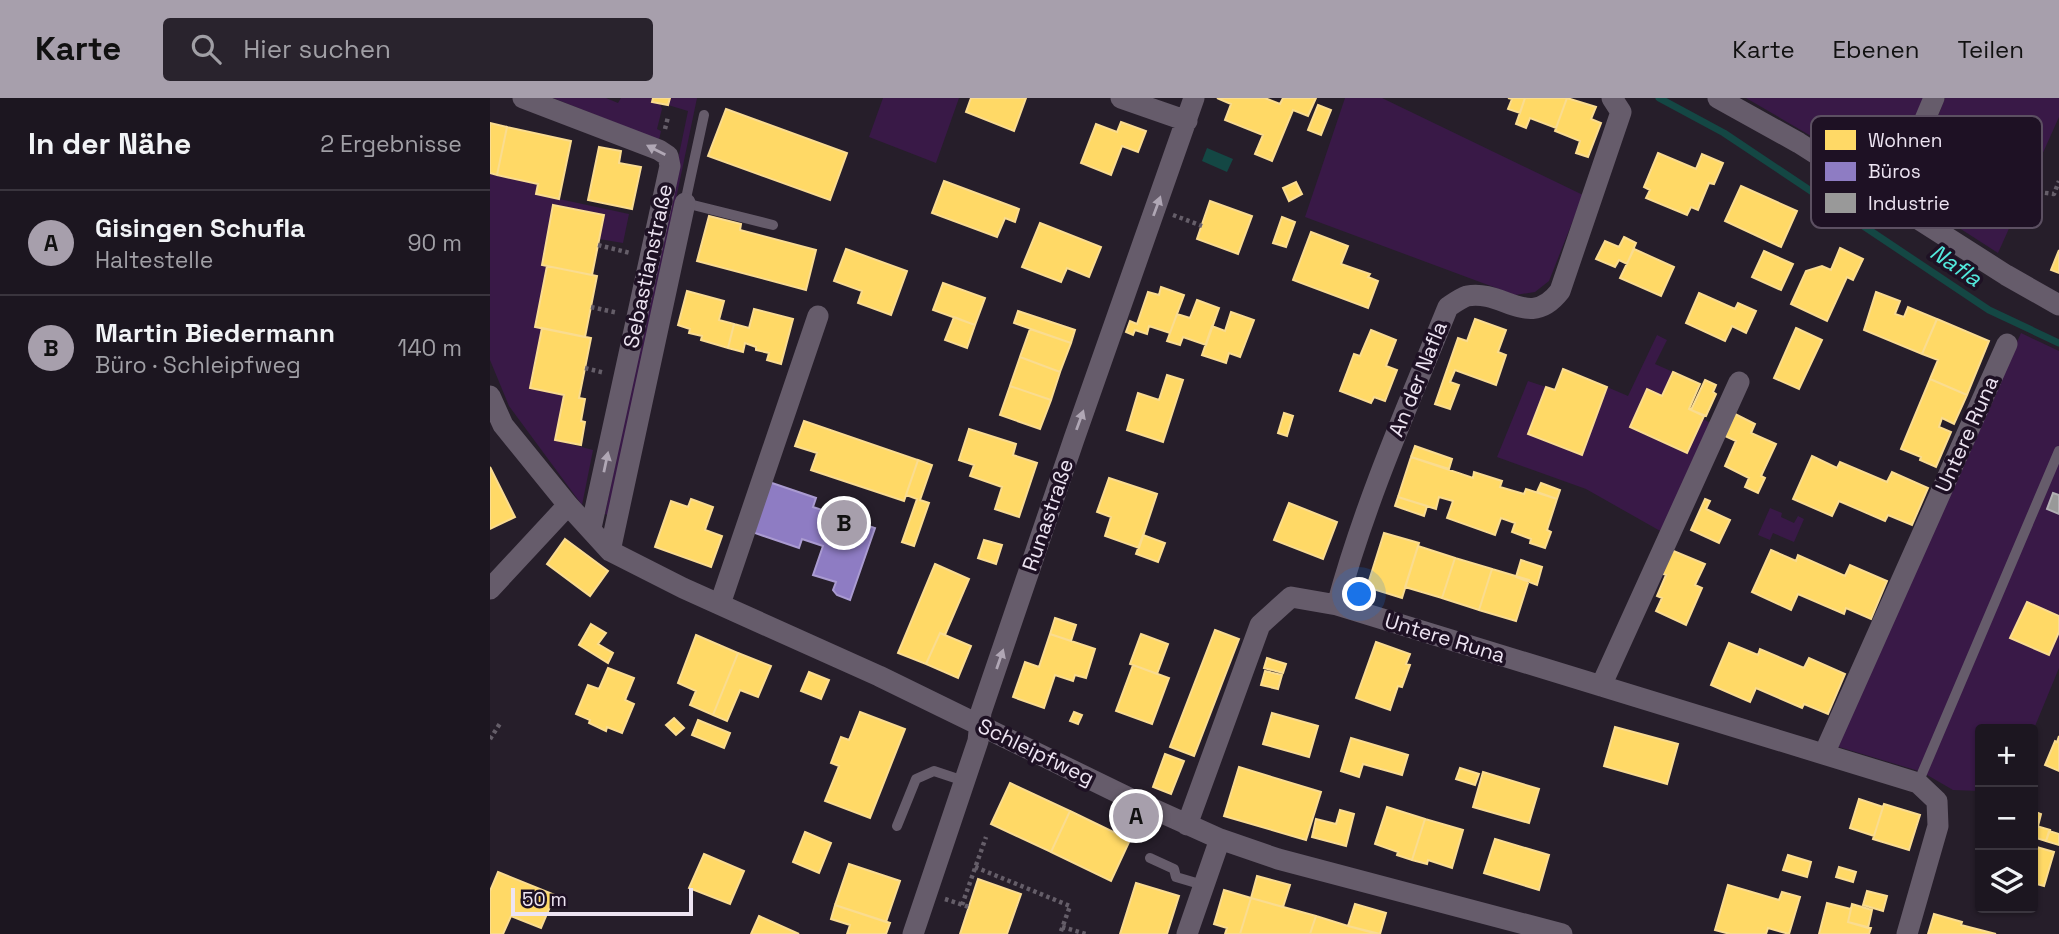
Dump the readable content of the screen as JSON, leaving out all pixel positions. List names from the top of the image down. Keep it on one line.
{"streets":{"street":["Sebastianstraße","An der Nafla","Untere Runa","Runastraße","Schleipfweg"]},"crossings":[["Sebastianstraße","Schleipfweg"],["An der Nafla","Untere Runa"],["Untere Runa","Schleipfweg"],["Runastraße","Schleipfweg"]],"one_way":["Runastraße"],"water":["Nafla"],"legend":["Wohnen","Büros","Industrie"],"scale_bar":"50 m","page":{"header":"Karte","search":"Hier suchen","nav":["Karte","Ebenen","Teilen"],"heading":["In der Nähe","2 Ergebnisse"],"list":[{"mark":"A","name":"Gisingen Schufla","note":"Haltestelle","value":"90 m"},{"mark":"B","name":"Martin Biedermann","note":"Büro · Schleipfweg","value":"140 m"}],"pins":["B","A"],"map_buttons":["+","−"],"scale":"50 m"}}
